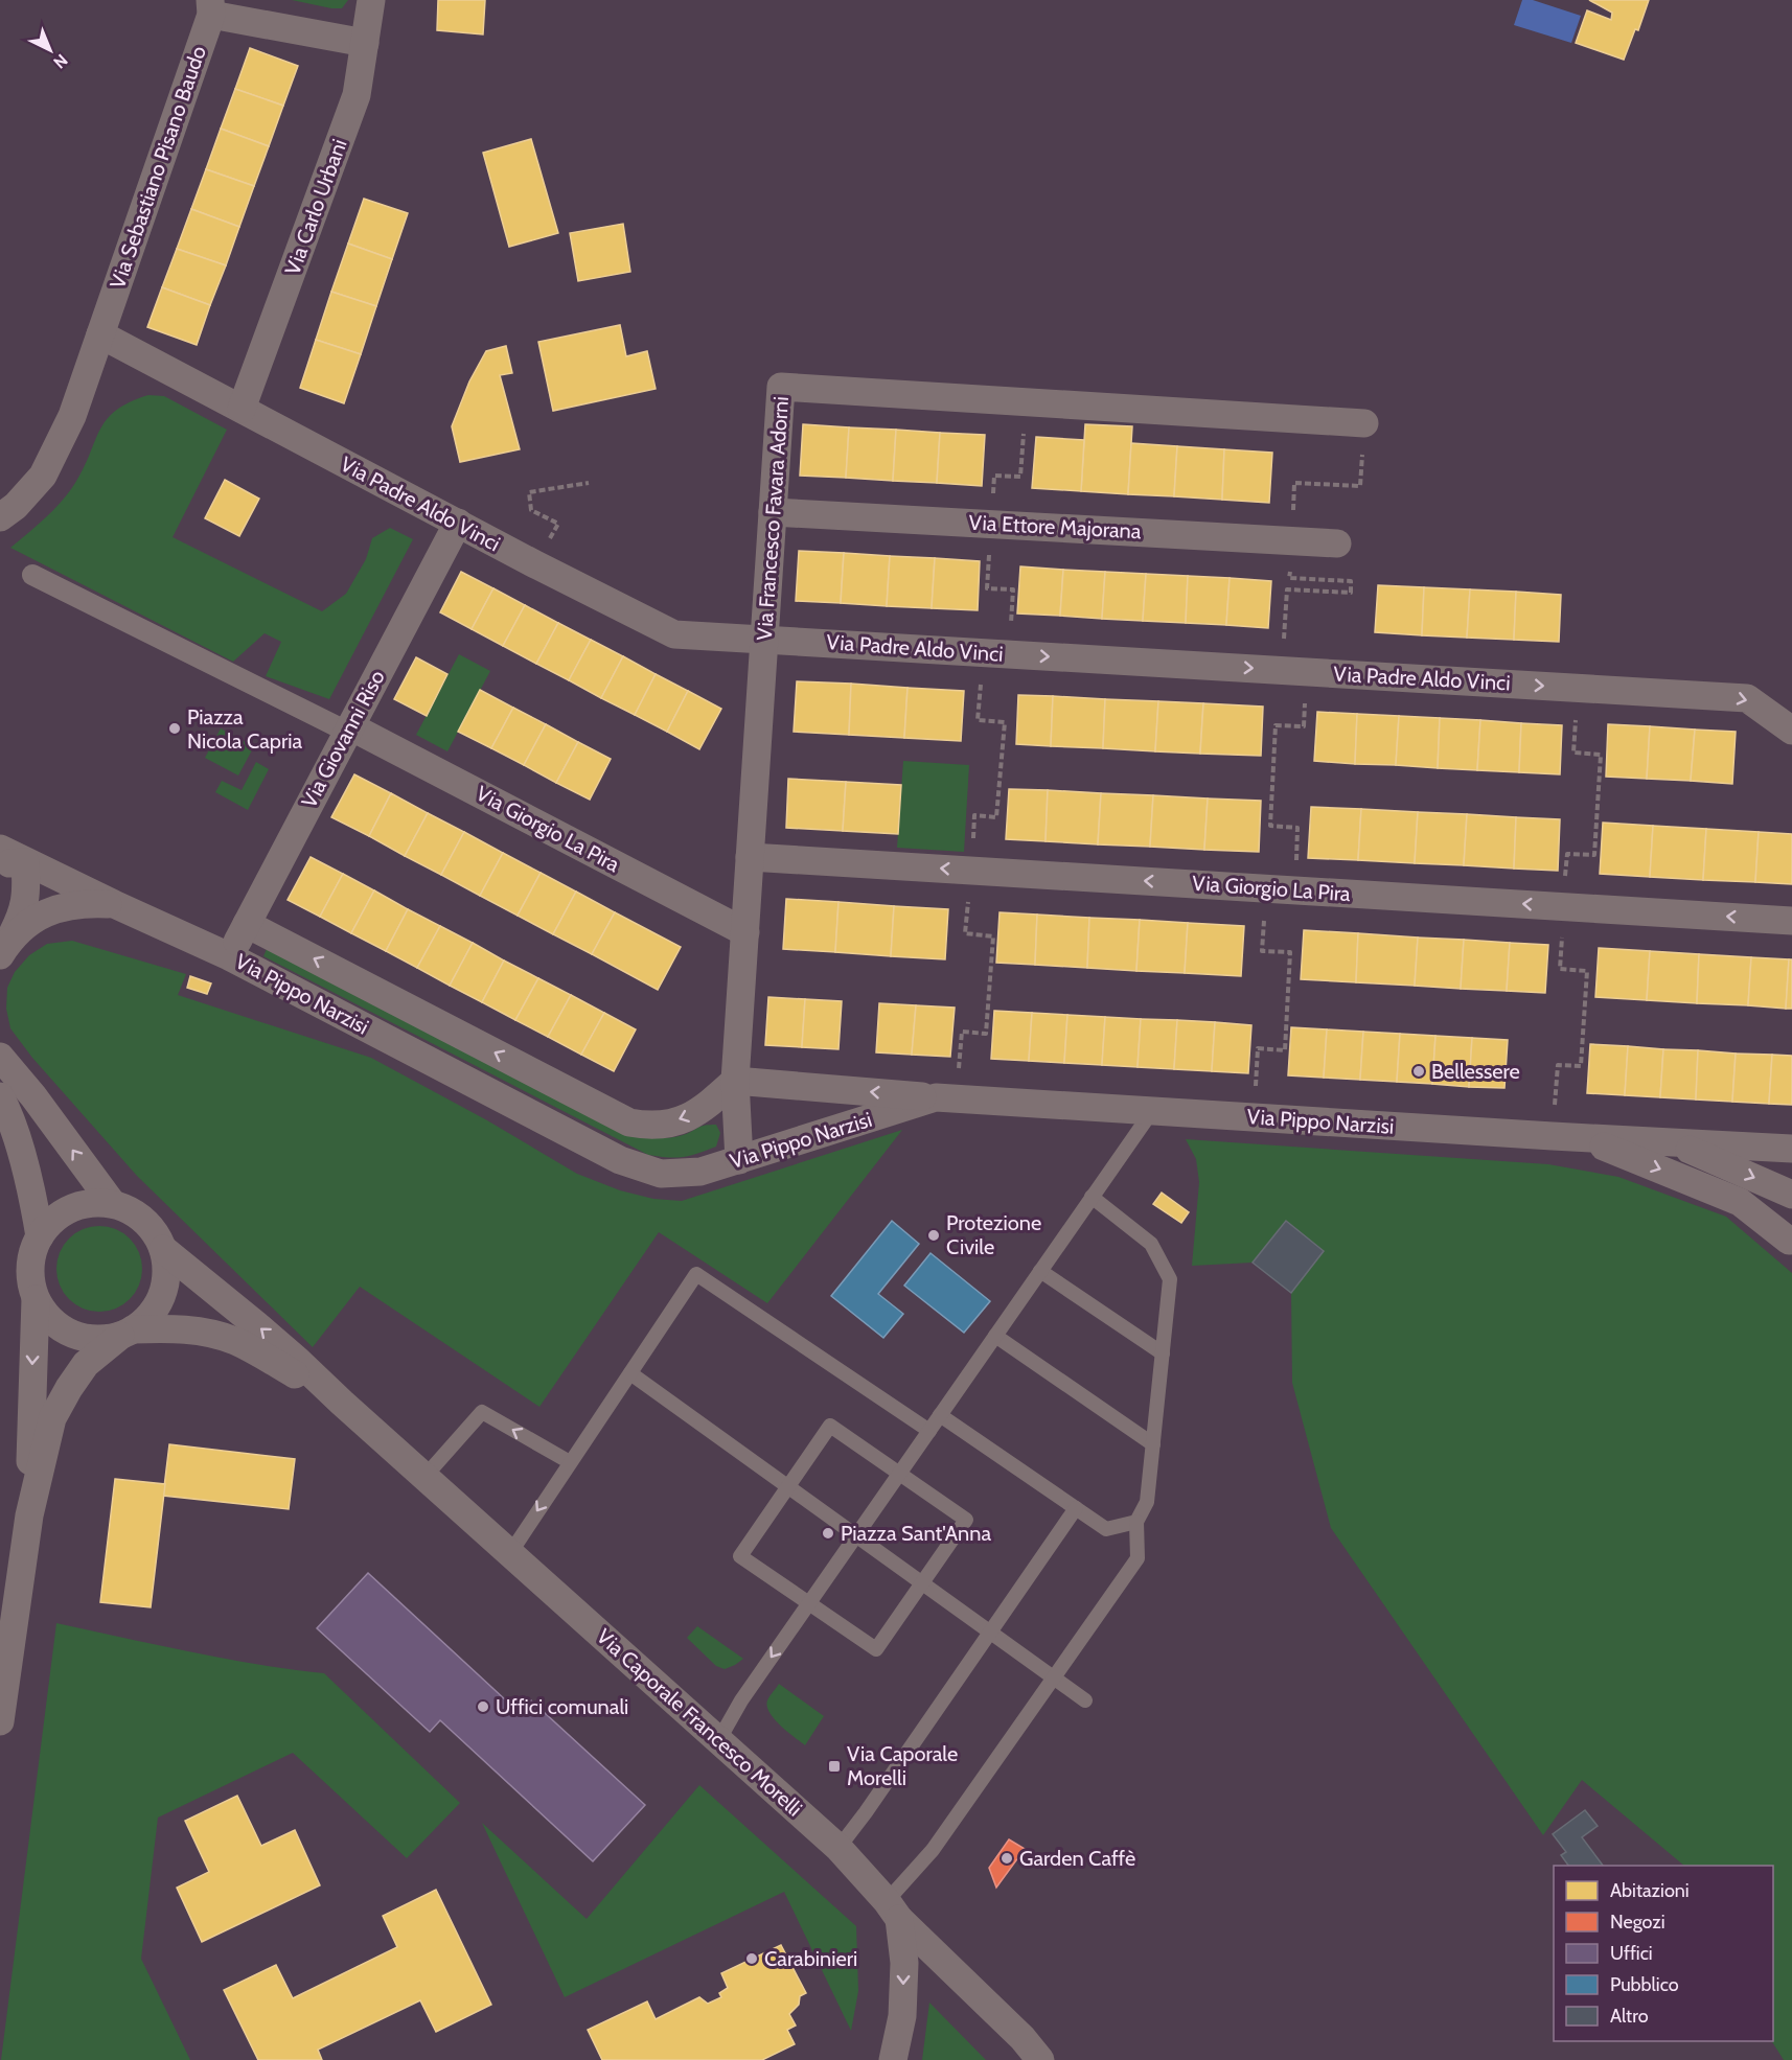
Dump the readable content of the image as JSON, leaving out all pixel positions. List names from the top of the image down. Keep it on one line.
{"streets":{"street":["Via Sebastiano Pisano Baudo","Via Carlo Urbani","Via Padre Aldo Vinci","Via Francesco Favara Adorni","Via Ettore Majorana","Via Giovanni Riso","Via Giorgio La Pira","Via Pippo Narzisi","Via Caporale Francesco Morelli"]},"crossings":[["Via Sebastiano Pisano Baudo","Via Padre Aldo Vinci"],["Via Carlo Urbani","Via Padre Aldo Vinci"],["Via Padre Aldo Vinci","Via Francesco Favara Adorni"],["Via Padre Aldo Vinci","Via Giovanni Riso"],["Via Francesco Favara Adorni","Via Ettore Majorana"],["Via Francesco Favara Adorni","Via Giorgio La Pira"],["Via Francesco Favara Adorni","Via Pippo Narzisi"],["Via Giovanni Riso","Via Giorgio La Pira"],["Via Giovanni Riso","Via Pippo Narzisi"]],"one_way":["Via Padre Aldo Vinci"],"places":{"other":["Piazza Nicola Capria","Bellessere","Protezione Civile","Piazza Sant'Anna","Uffici comunali","Garden Caffè","Carabinieri"],"transit":["Via Caporale Morelli"]},"legend":["Abitazioni","Negozi","Uffici","Pubblico","Altro"],"north":"bottom right"}
